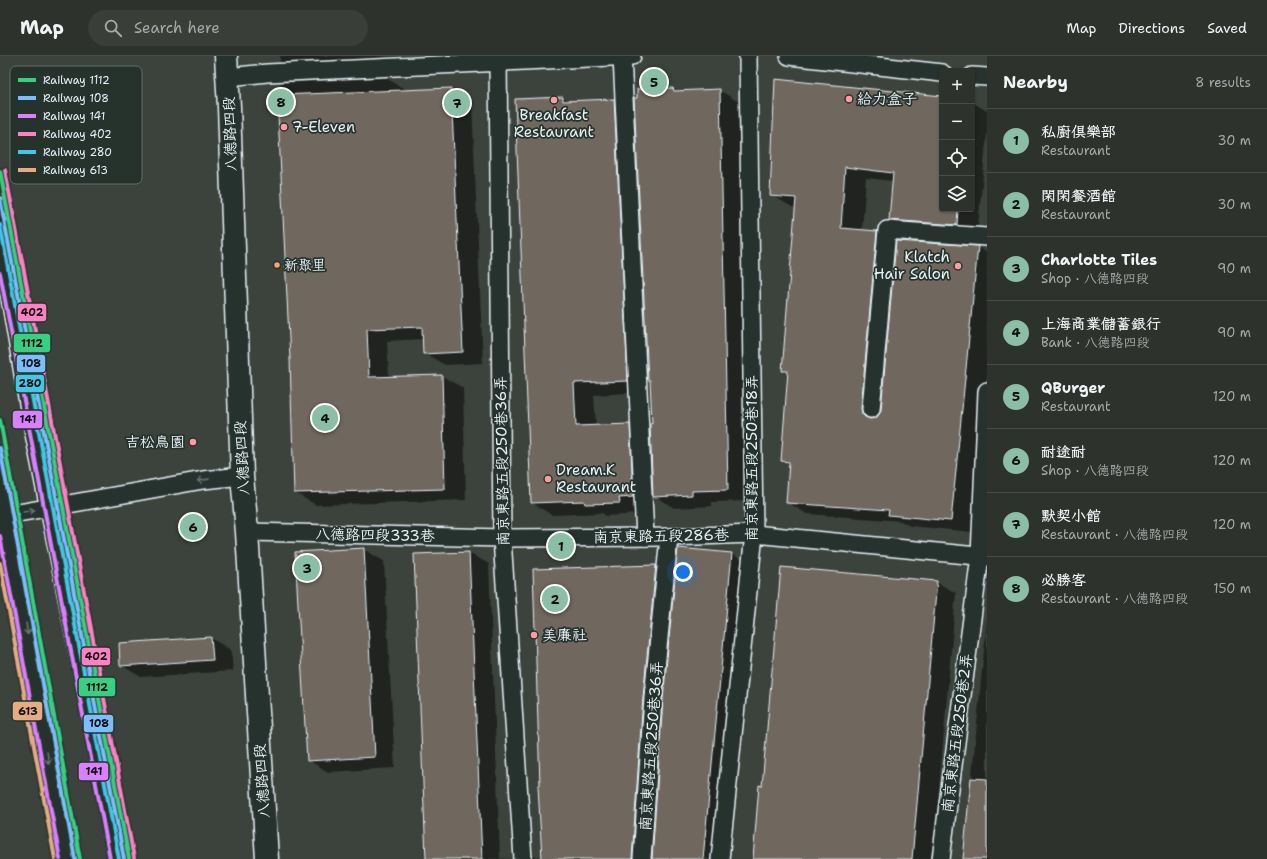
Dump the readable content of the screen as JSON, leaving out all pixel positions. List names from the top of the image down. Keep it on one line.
{"streets":{"street":["八德路四段"],"lane":["南京東路五段250巷18弄","南京東路五段250巷36弄","八德路四段333巷","南京東路五段286巷","南京東路五段250巷2弄"]},"crossings":[["八德路四段","八德路四段333巷"],["南京東路五段250巷18弄","南京東路五段286巷"],["南京東路五段250巷36弄","八德路四段333巷"],["南京東路五段250巷36弄","南京東路五段286巷"],["八德路四段333巷","南京東路五段286巷"],["南京東路五段286巷","南京東路五段250巷2弄"]],"places":["給力盒子","Breakfast Restaurant","7-Eleven","新聚里","Klatch Hair Salon","吉松鳥園","Dream.K Restaurant","美廉社"],"lines":["rail line 402","rail line 1112","rail line 108","rail line 280","rail line 141","rail line 613"],"legend":["Railway 1112","Railway 108","Railway 141","Railway 402","Railway 280","Railway 613"],"page":{"header":"Map","search":"Search here","nav":["Map","Directions","Saved"],"heading":["Nearby","8 results"],"pins":["5","8","7","4","6","1","3","2"],"map_buttons":["+","−"],"list":[{"mark":"1","name":"私廚俱樂部","note":"Restaurant","value":"30 m"},{"mark":"2","name":"閑閑餐酒館","note":"Restaurant","value":"30 m"},{"mark":"3","name":"Charlotte Tiles","note":"Shop · 八德路四段","value":"90 m"},{"mark":"4","name":"上海商業儲蓄銀行","note":"Bank · 八德路四段","value":"90 m"},{"mark":"5","name":"QBurger","note":"Restaurant","value":"120 m"},{"mark":"6","name":"耐途耐","note":"Shop · 八德路四段","value":"120 m"},{"mark":"7","name":"默契小館","note":"Restaurant · 八德路四段","value":"120 m"},{"mark":"8","name":"必勝客","note":"Restaurant · 八德路四段","value":"150 m"}]}}
